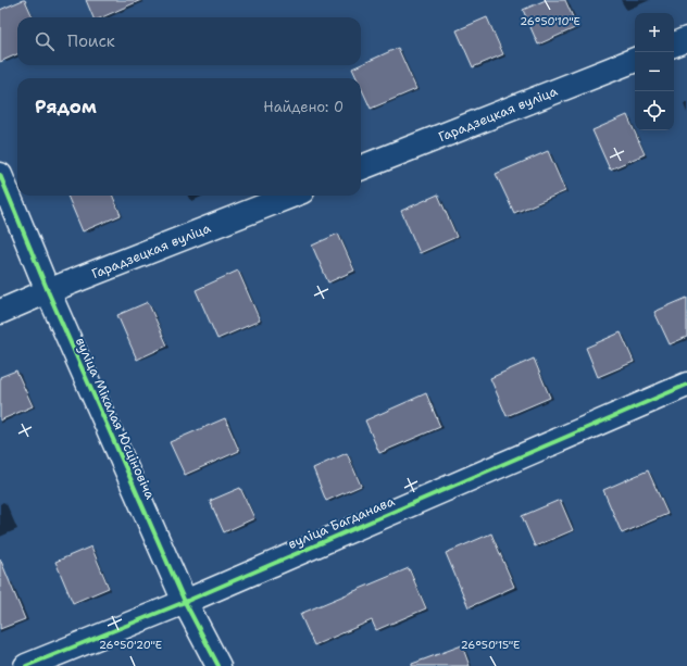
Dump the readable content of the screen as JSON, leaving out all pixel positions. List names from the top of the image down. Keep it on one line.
{"streets":{"street":["Гарадзецкая вуліца","вуліца Мікалая Юсціновіча","вуліца Багданава"]},"crossings":[["Гарадзецкая вуліца","вуліца Мікалая Юсціновіча"],["вуліца Мікалая Юсціновіча","вуліца Багданава"]],"page":{"map_buttons":["+","−"],"search":"Поиск","heading":["Рядом","Найдено: 0"]},"coordinates":["26°50'10\"E","26°50'15\"E","26°50'20\"E"]}
